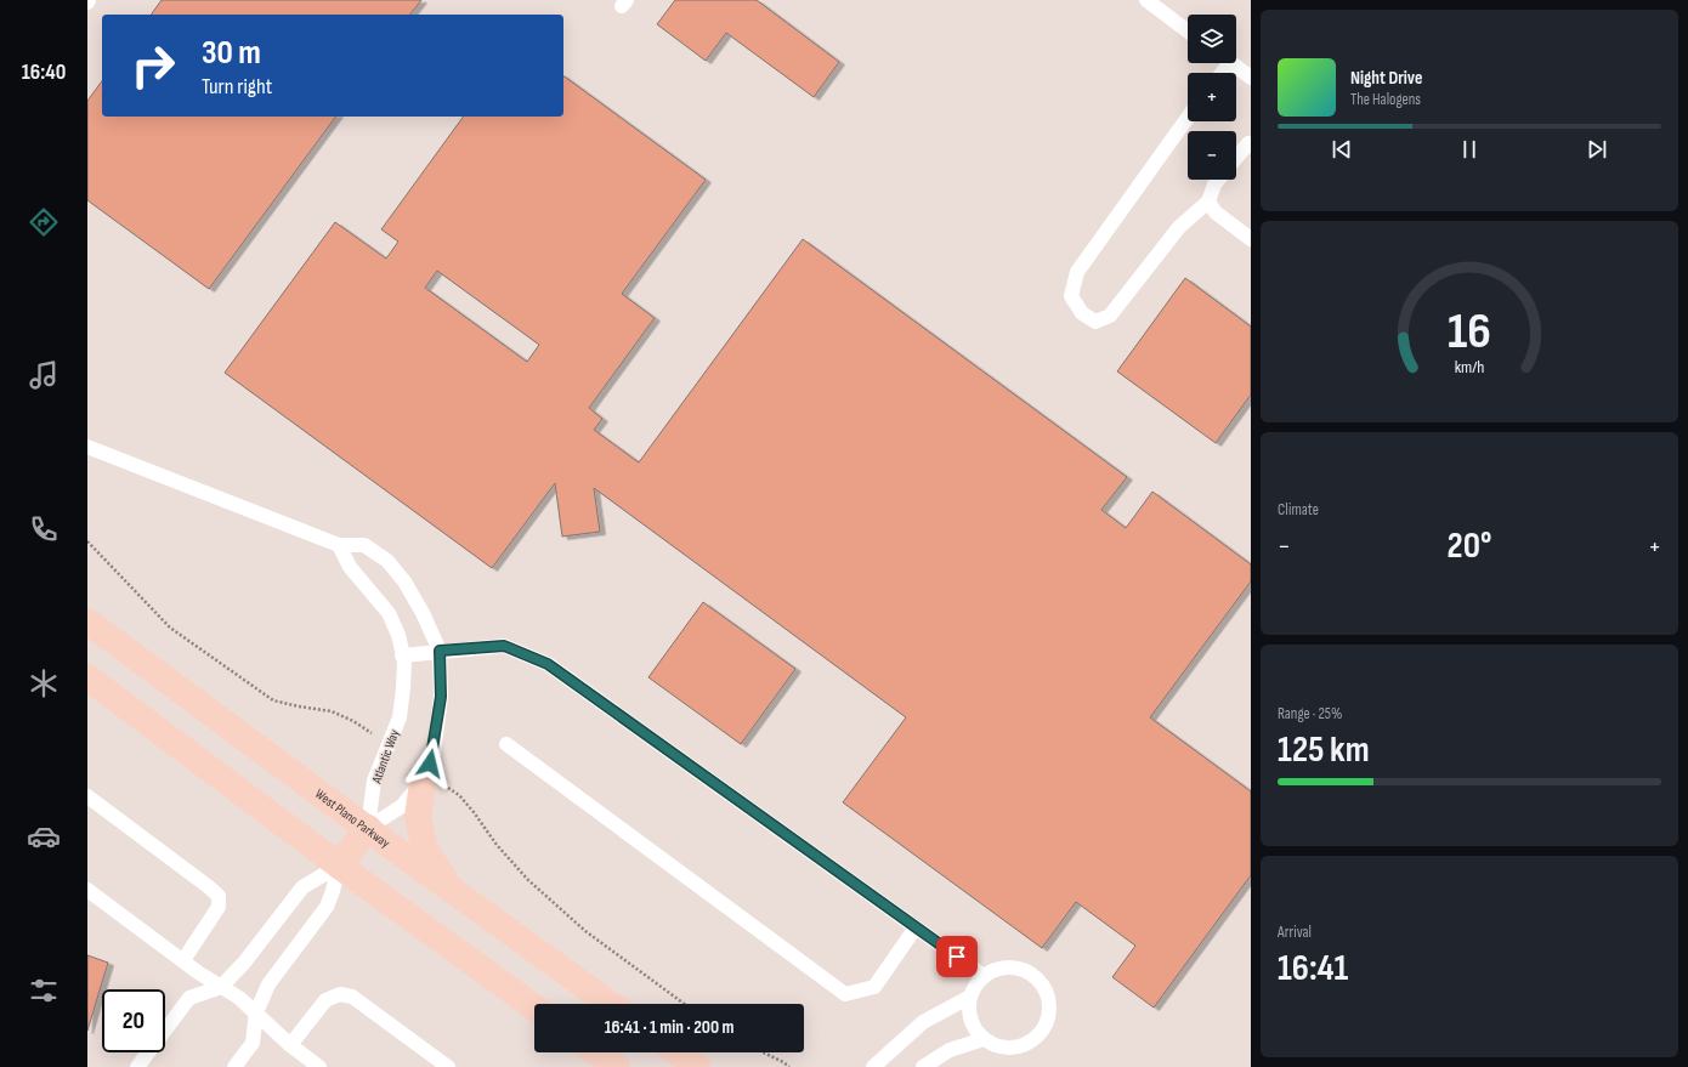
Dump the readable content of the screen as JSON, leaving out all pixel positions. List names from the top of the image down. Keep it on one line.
{"streets":{"main road":["West Plano Parkway"],"lane":["Atlantic Way"]},"crossings":[["Atlantic Way","West Plano Parkway"]],"page":{"tabs":"16:40","map_buttons":["+","−"],"turn":["30 m","Turn right"],"song":["Night Drive","The Halogens"],"tile":["Climate",["Range · 25%","125 km"],["Arrival","16:41"]],"heat":["−","20°","+"],"limit":"20","trip":"16:41 · 1 min · 200 m","gauge":["16","km/h"]}}
